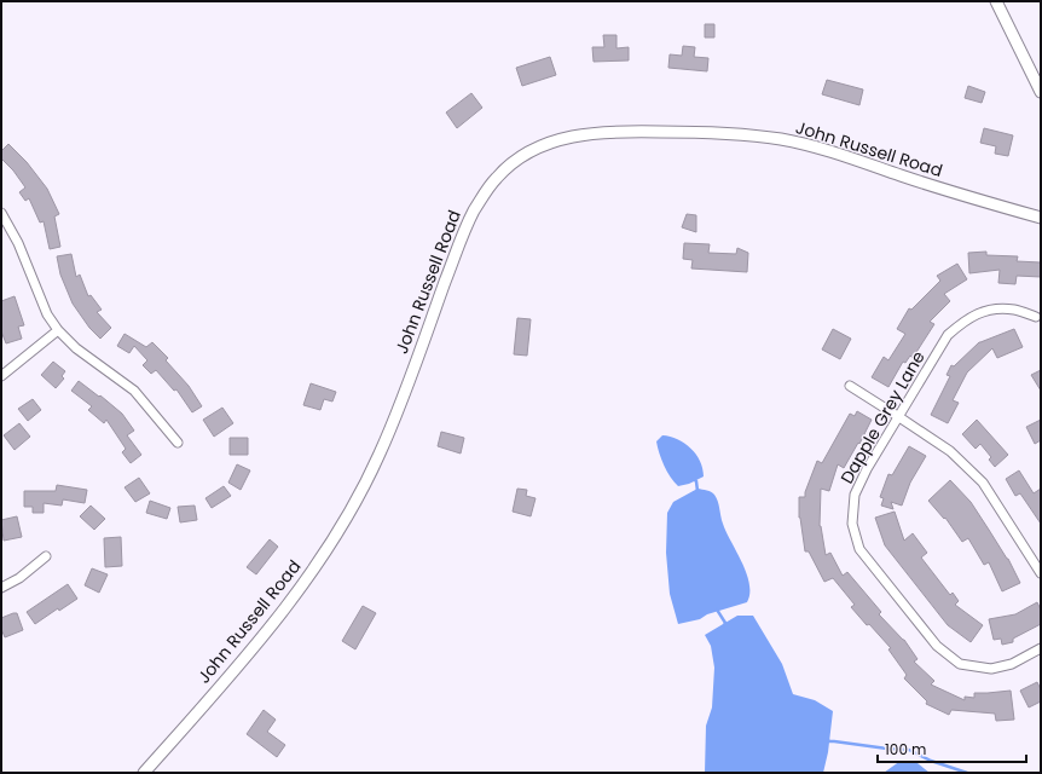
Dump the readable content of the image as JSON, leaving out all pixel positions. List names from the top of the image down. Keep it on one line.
{"streets":{"street":["John Russell Road","Dapple Grey Lane"]},"scale_bar":"100 m"}
